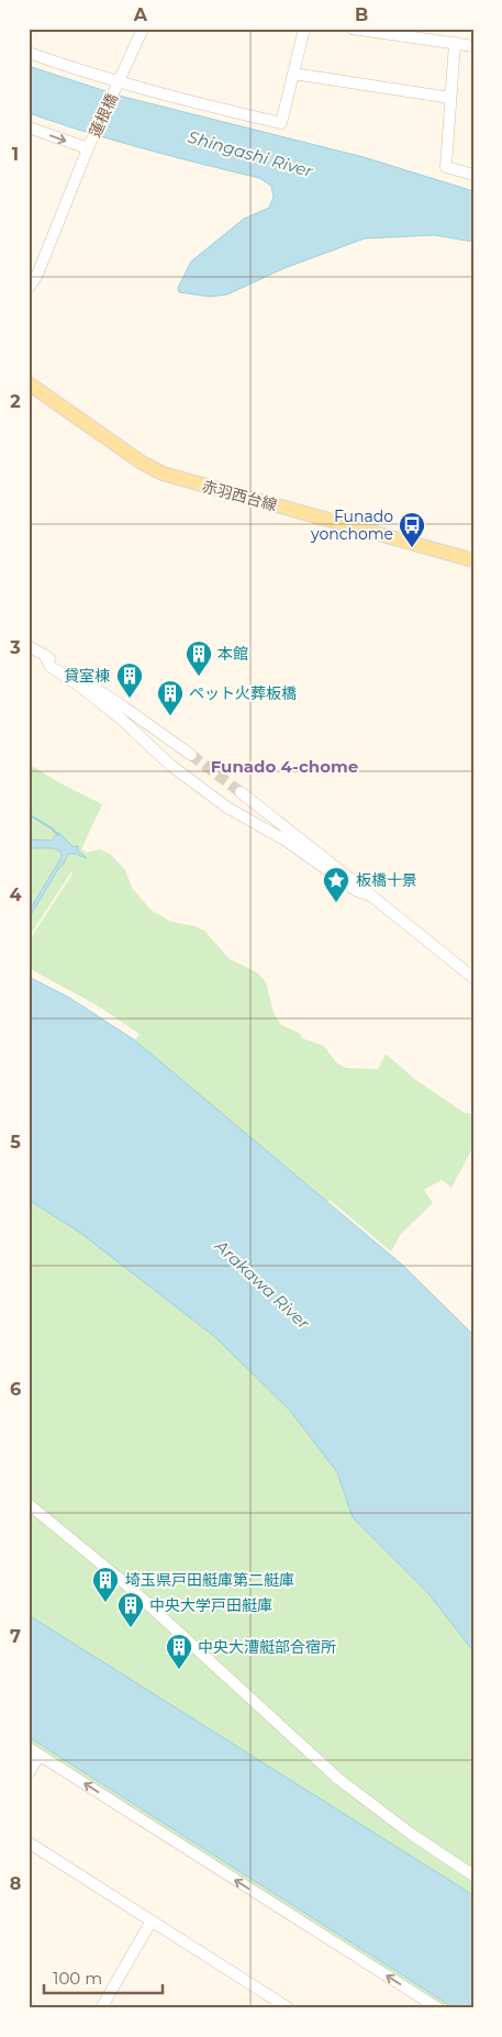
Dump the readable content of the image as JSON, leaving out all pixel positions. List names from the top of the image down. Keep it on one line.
{"streets":{"main road":["赤羽西台線"],"street":["蓮根橋"]},"districts":["Funado 4-chome"],"water":["Shingashi River","Arakawa River"],"places":{"bus stop":["Funado yonchome"],"building":["本館","貸室棟","ペット火葬板橋","埼玉県戸田艇庫第二艇庫","中央大学戸田艇庫","中央大漕艇部合宿所"],"place":["板橋十景"]},"scale_bar":"100 m","grid":{"columns":["A","B"],"rows":["1","2","3","4","5","6","7","8"]}}
